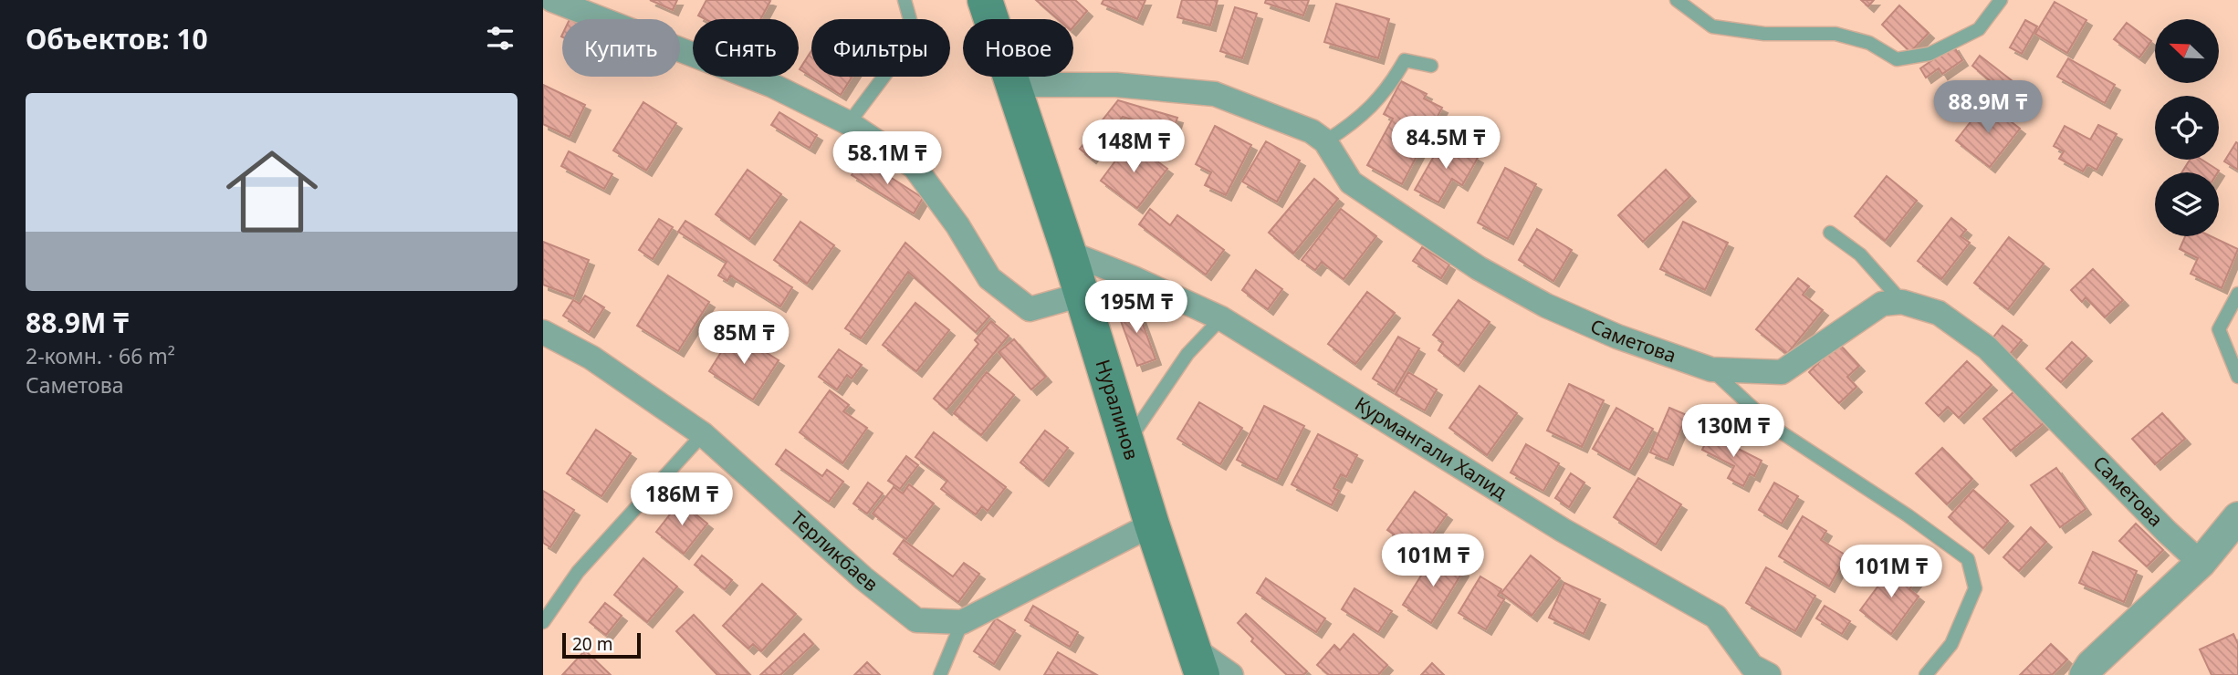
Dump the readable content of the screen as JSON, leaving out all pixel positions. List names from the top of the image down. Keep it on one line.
{"streets":{"main road":["Нуралинов"],"street":["Саметова","Курмангали Халид","Терликбаев"]},"crossings":[["Саметова","Нуралинов"],["Нуралинов","Курмангали Халид"],["Нуралинов","Терликбаев"]],"scale_bar":"20 m","north":"top left","page":{"heading":"Объектов: 10","chip":["Купить","Снять","Фильтры","Новое"],"list":[{"name":"88.9M ₸","note":"2-комн. · 66 m² · Саметова"}],"price":["88.9M ₸","84.5M ₸","148M ₸","58.1M ₸","195M ₸","85M ₸","130M ₸","186M ₸","101M ₸","101M ₸"],"scale":"20 m"}}
